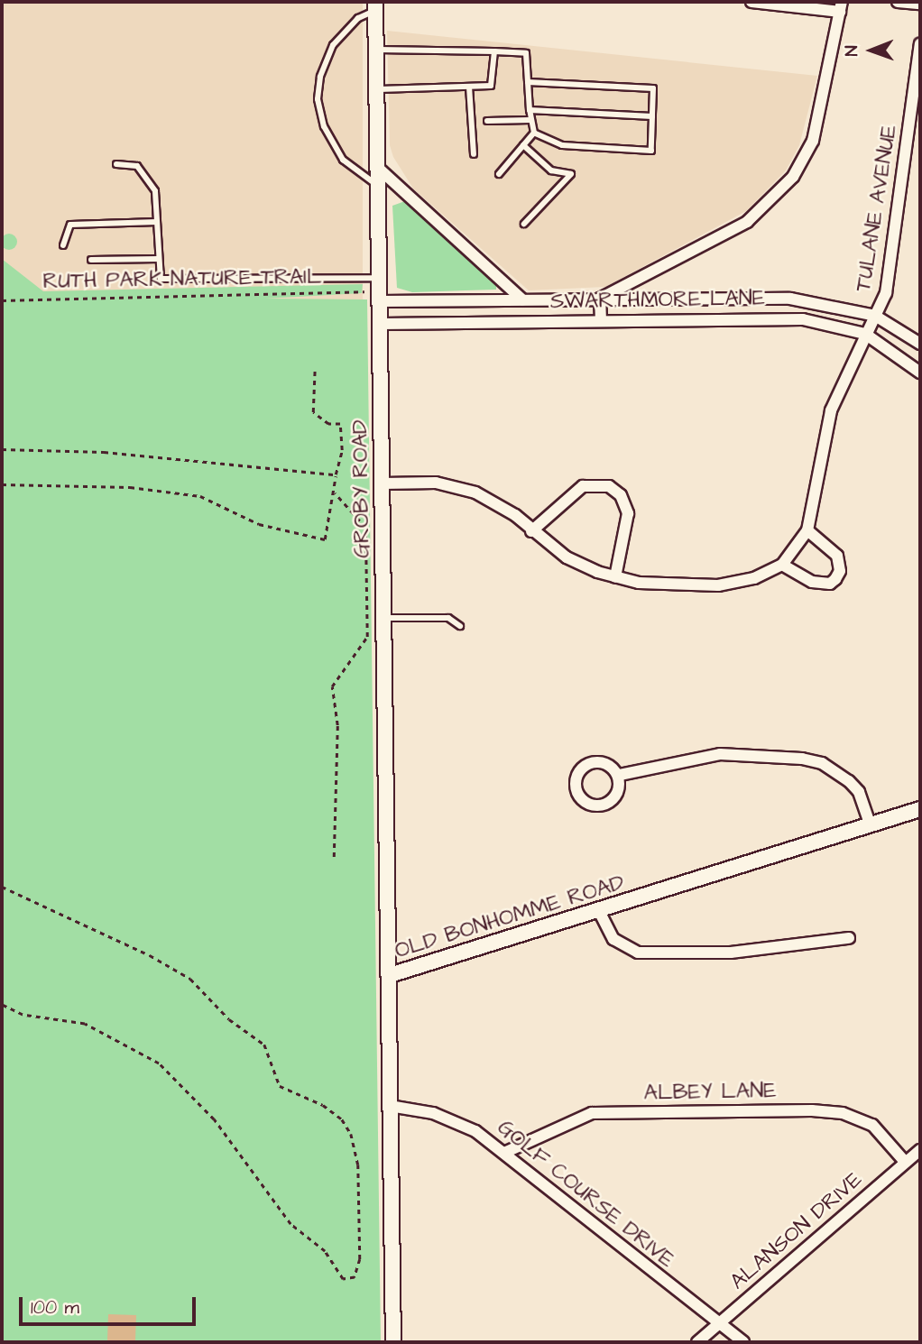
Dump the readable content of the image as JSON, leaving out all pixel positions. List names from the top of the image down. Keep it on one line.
{"streets":{"street":["TULANE AVENUE","SWARTHMORE LANE","GROBY ROAD","OLD BONHOMME ROAD","ALBEY LANE","GOLF COURSE DRIVE","ALANSON DRIVE"],"path":["RUTH PARK NATURE TRAIL"]},"crossings":[["TULANE AVENUE","SWARTHMORE LANE"],["TULANE AVENUE","GROBY ROAD"],["SWARTHMORE LANE","GROBY ROAD"],["GROBY ROAD","OLD BONHOMME ROAD"],["OLD BONHOMME ROAD","GOLF COURSE DRIVE"],["ALBEY LANE","GOLF COURSE DRIVE"],["ALBEY LANE","ALANSON DRIVE"],["GOLF COURSE DRIVE","ALANSON DRIVE"]],"scale_bar":"100 m","north":"left"}
